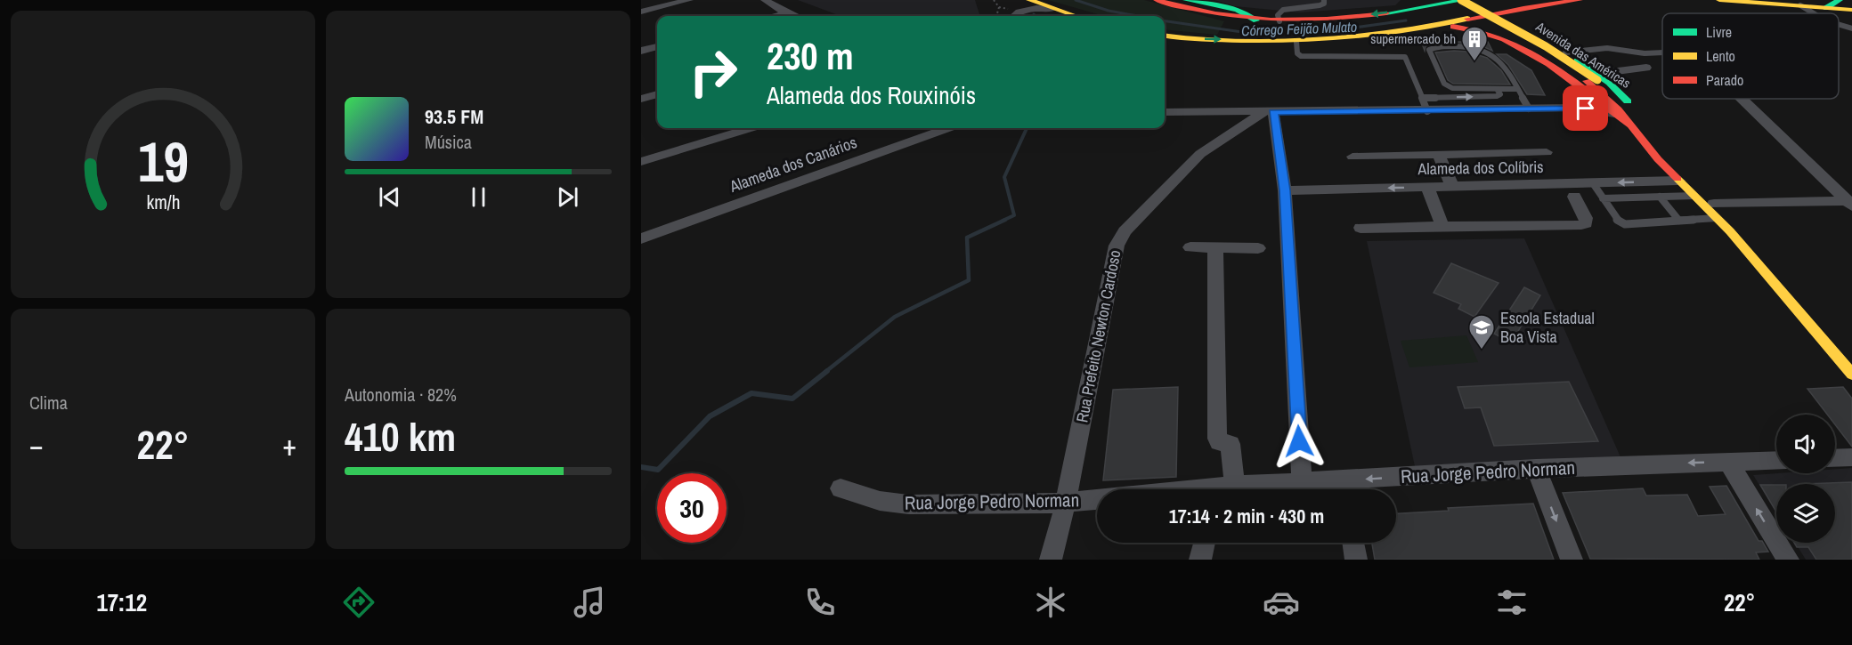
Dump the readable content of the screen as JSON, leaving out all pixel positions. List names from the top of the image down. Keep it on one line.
{"streets":{"main road":["Avenida das Américas"],"street":["Alameda dos Canários","Alameda dos Colíbris","Rua Prefeito Newton Cardoso","Rua Jorge Pedro Norman"]},"crossings":[["Avenida das Américas","Alameda dos Colíbris"],["Rua Prefeito Newton Cardoso","Rua Jorge Pedro Norman"]],"one_way":["Rua Jorge Pedro Norman"],"water":["Córrego Feijão Mulato"],"places":{"building":["supermercado bh"],"school or university":["Escola Estadual Boa Vista"]},"legend":["Livre","Lento","Parado"],"page":{"turn":["230 m","Alameda dos Rouxinóis"],"song":["93.5 FM","Música"],"tile":["Clima",["Autonomia · 82%","410 km"]],"heat":["−","22°","+"],"limit":"30","trip":"17:14 · 2 min · 430 m","tabs":["17:12","22°"],"gauge":["19","km/h"]}}
